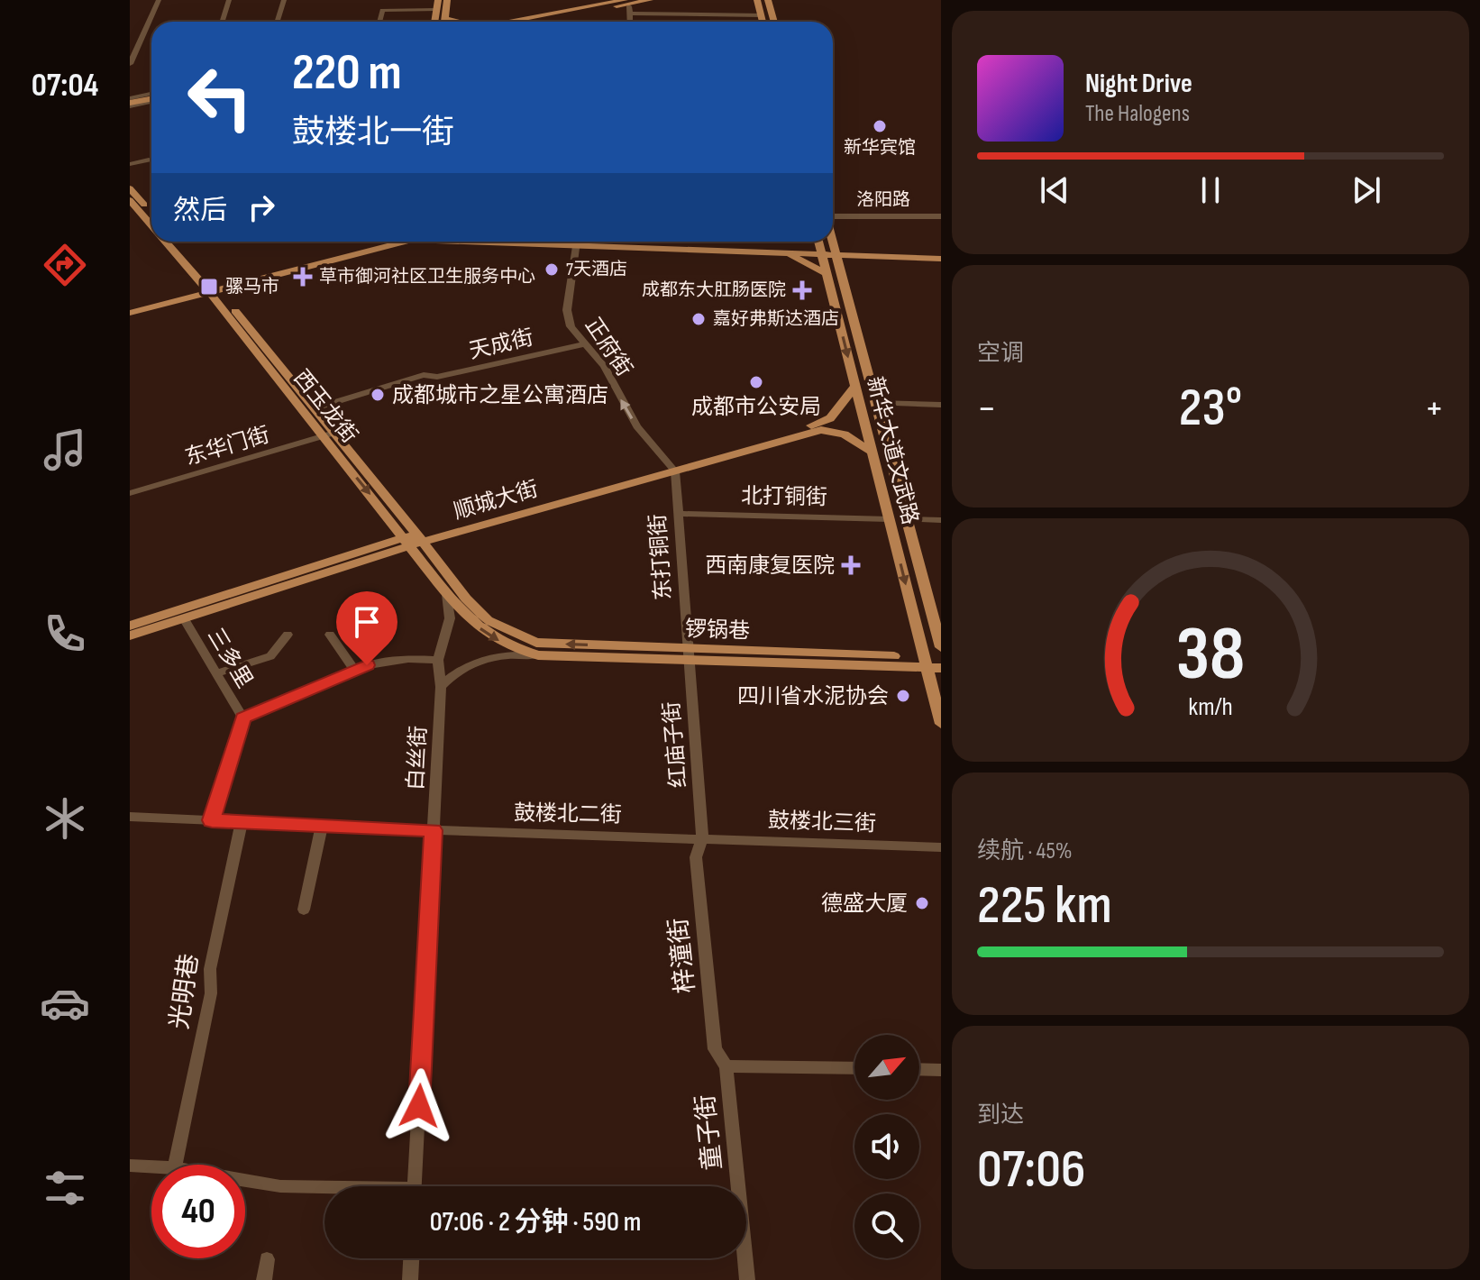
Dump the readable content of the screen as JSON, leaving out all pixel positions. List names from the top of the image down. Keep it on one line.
{"streets":{"main road":["西玉龙街","新华大道文武路","顺城大街","锣锅巷"],"street":["洛阳路","天成街","正府街","东华门街","北打铜街","东打铜街","三多里","红庙子街","白丝街","鼓楼北二街","鼓楼北三街","梓潼街","光明巷","童子街"]},"crossings":[["天成街","正府街"],["天成街","西玉龙街"],["正府街","顺城大街"],["正府街","东打铜街"],["西玉龙街","东华门街"],["西玉龙街","顺城大街"],["西玉龙街","锣锅巷"],["新华大道文武路","北打铜街"],["新华大道文武路","顺城大街"],["新华大道文武路","锣锅巷"],["北打铜街","东打铜街"],["顺城大街","东打铜街"],["顺城大街","锣锅巷"],["顺城大街","三多里"],["东打铜街","锣锅巷"],["东打铜街","红庙子街"],["锣锅巷","红庙子街"],["锣锅巷","白丝街"],["红庙子街","鼓楼北二街"],["红庙子街","鼓楼北三街"],["红庙子街","梓潼街"],["白丝街","鼓楼北二街"],["鼓楼北二街","鼓楼北三街"],["鼓楼北二街","梓潼街"],["鼓楼北二街","光明巷"],["鼓楼北三街","梓潼街"],["梓潼街","童子街"]],"one_way":["正府街"],"places":{"other":["新华宾馆","7天酒店","嘉好弗斯达酒店","成都市公安局","成都城市之星公寓酒店","四川省水泥协会","德盛大厦"],"health":["草市御河社区卫生服务中心","成都东大肛肠医院","西南康复医院"],"transit":["骡马市"]},"north":"top right","page":{"tabs":"07:04","turn":["220 m","鼓楼北一街"],"song":["Night Drive","The Halogens"],"then":"然后","tile":["空调",["续航 · 45%","225 km"],["到达","07:06"]],"heat":["−","23°","+"],"limit":"40","trip":"07:06 · 2 分钟 · 590 m","gauge":["38","km/h"]}}
